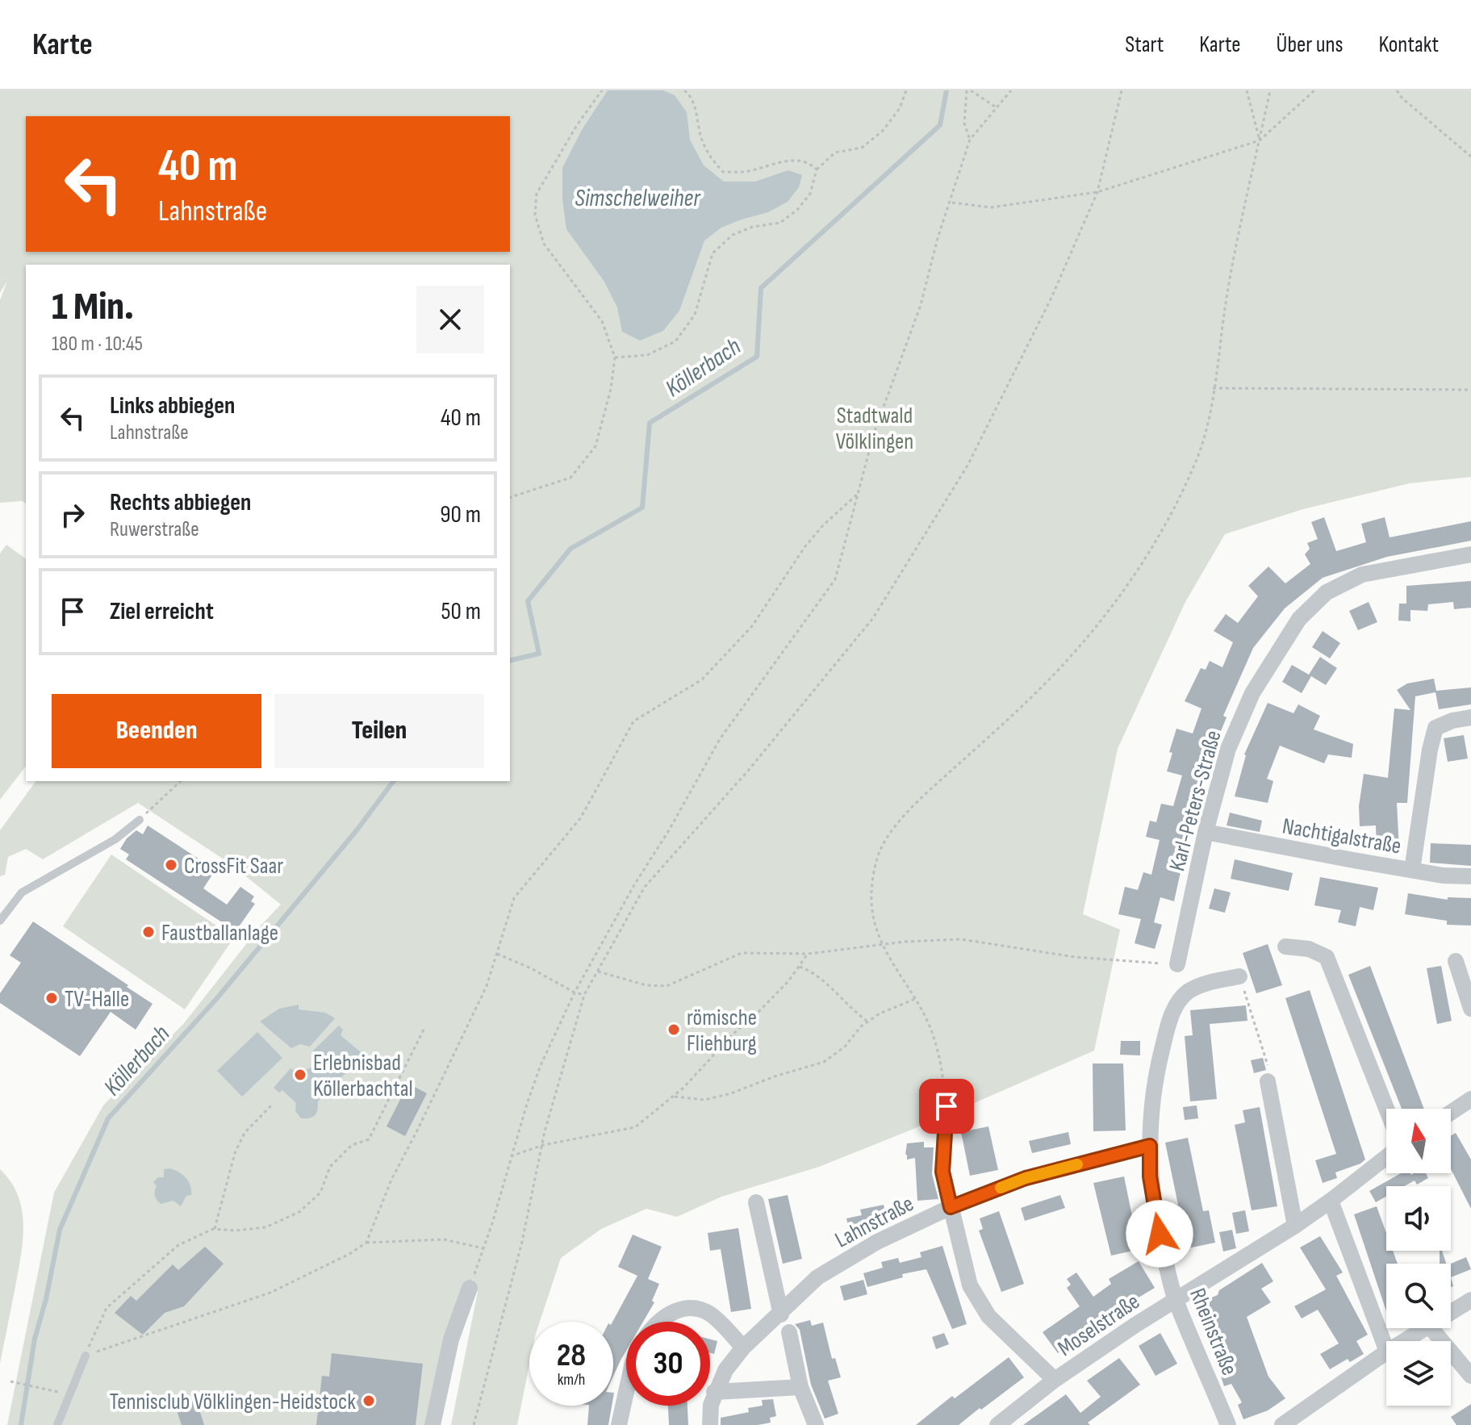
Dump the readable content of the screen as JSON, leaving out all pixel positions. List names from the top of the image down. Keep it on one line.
{"streets":{"street":["Karl-Peters-Straße","Nachtigalstraße","Lahnstraße","Moselstraße","Rheinstraße"]},"crossings":[["Karl-Peters-Straße","Nachtigalstraße"],["Lahnstraße","Rheinstraße"],["Moselstraße","Rheinstraße"]],"water":["Simschelweiher","Köllerbach"],"parks":["Stadtwald Völklingen"],"places":["CrossFit Saar","Faustballanlage","TV-Halle","römische Fliehburg","Erlebnisbad Köllerbachtal","Tennisclub Völklingen-Heidstock"],"north":"top","page":{"header":"Karte","nav":["Start","Karte","Über uns","Kontakt"],"turn":["40 m","Lahnstraße"],"heading":["1 Min.","180 m · 10:45"],"list":[{"name":"Links abbiegen","note":"Lahnstraße","value":"40 m"},{"name":"Rechts abbiegen","note":"Ruwerstraße","value":"90 m"},{"name":"Ziel erreicht","value":"50 m"}],"buttons":["Beenden","Teilen"],"speed":"28 km/h","limit":"30"}}
